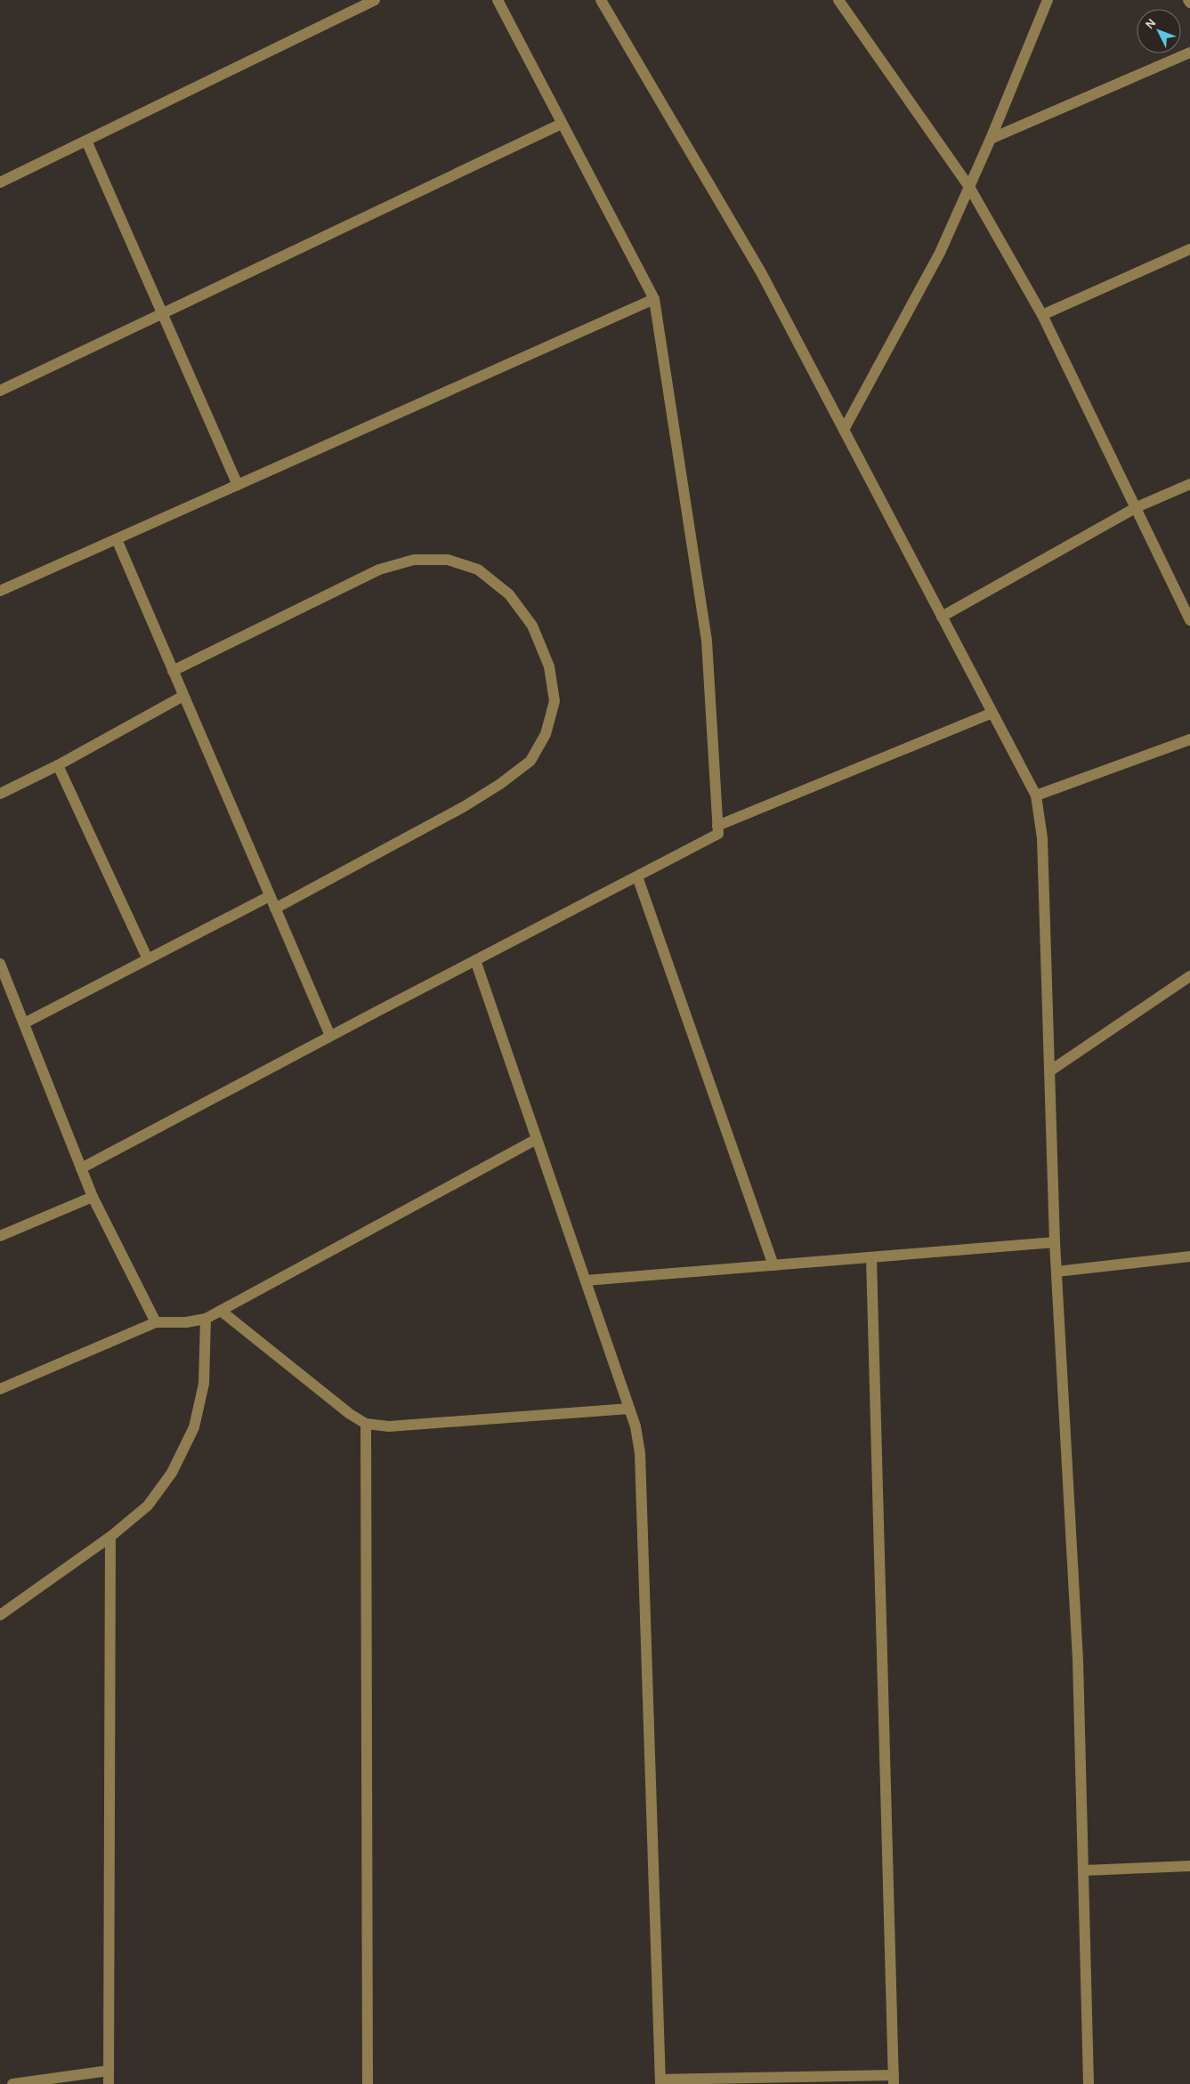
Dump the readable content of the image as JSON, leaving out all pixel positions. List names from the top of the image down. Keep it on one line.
{"north":"top left"}
